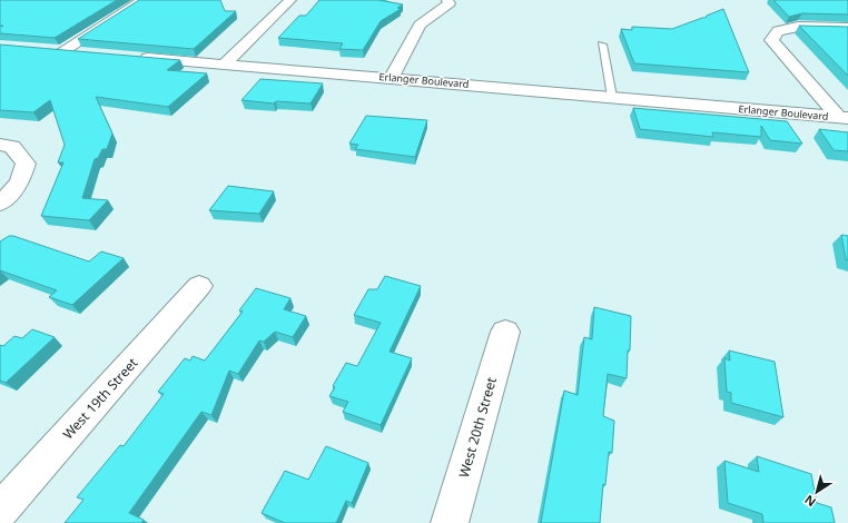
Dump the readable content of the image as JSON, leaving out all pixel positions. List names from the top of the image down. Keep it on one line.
{"streets":{"street":["Erlanger Boulevard","West 19th Street","West 20th Street"]},"north":"bottom left"}
